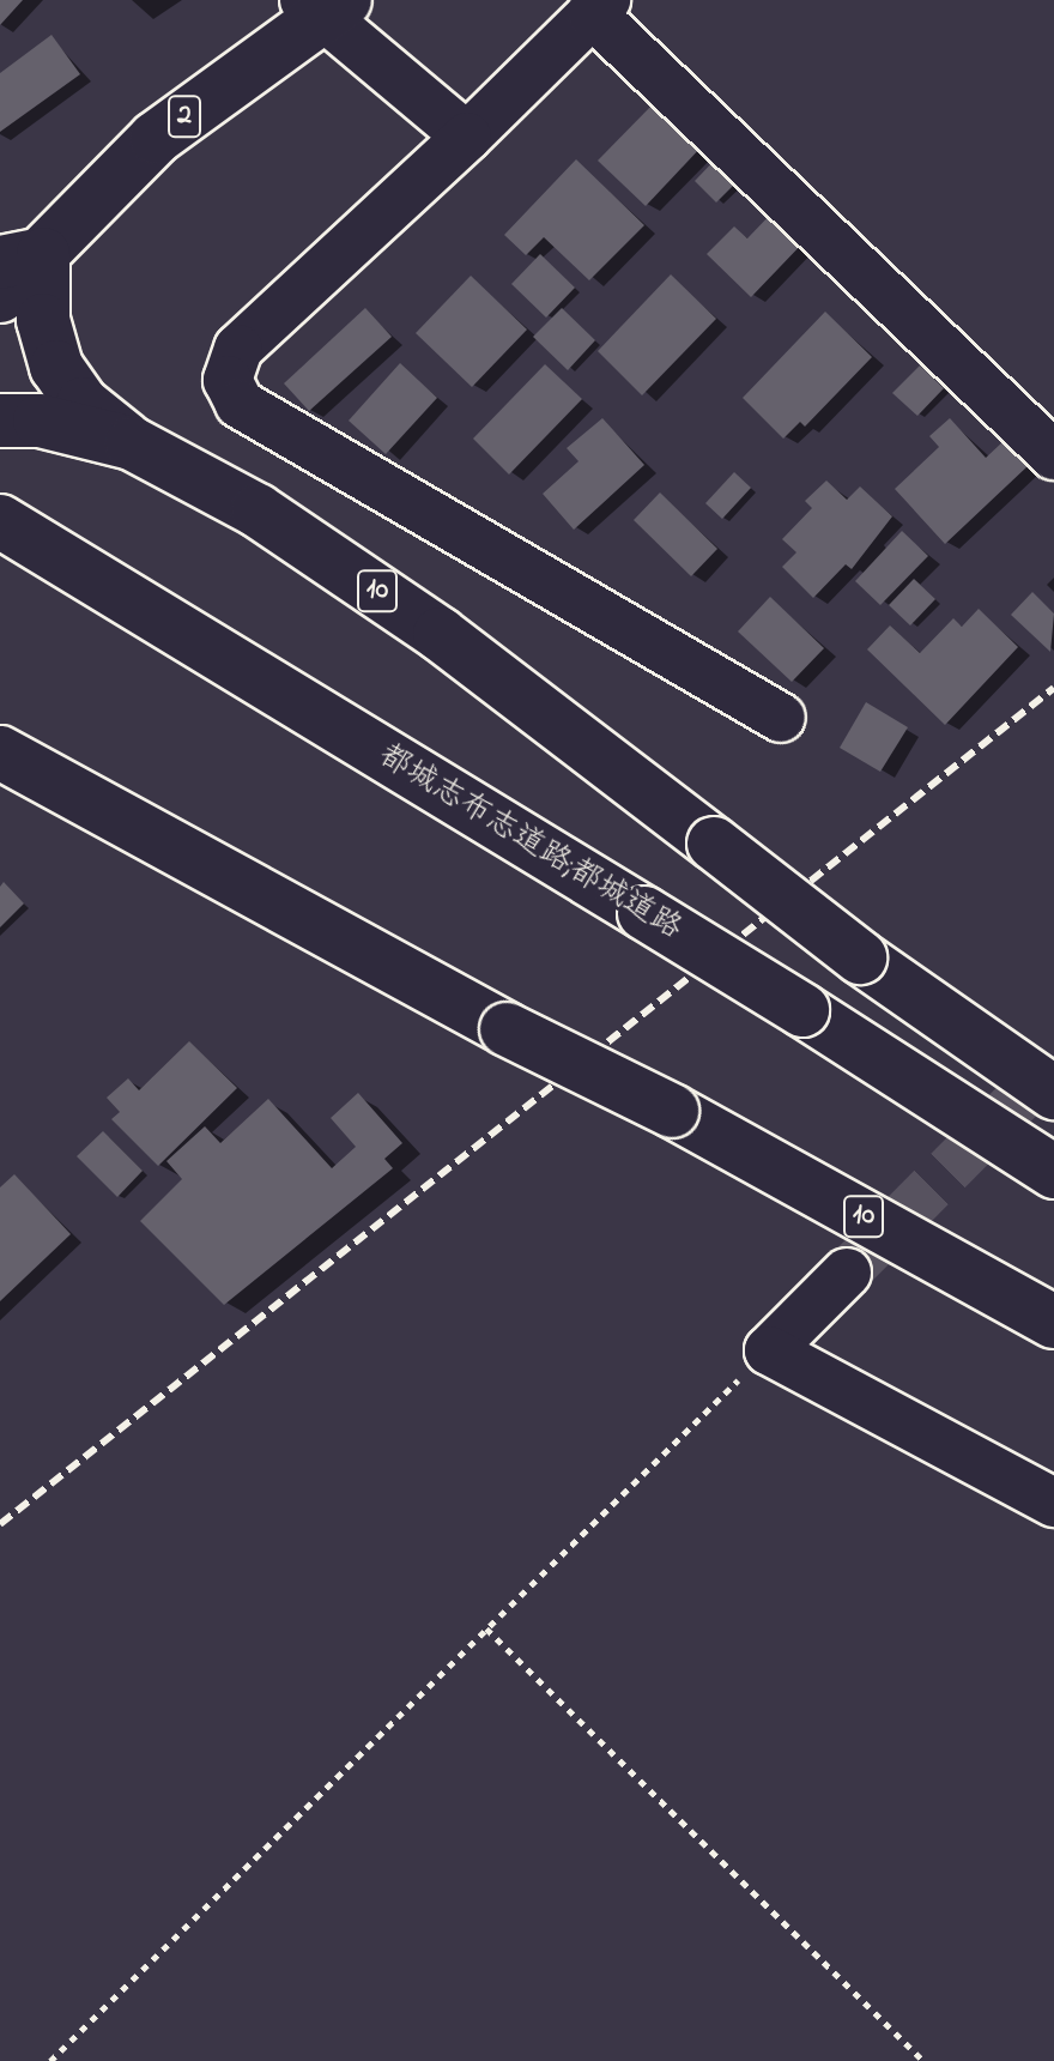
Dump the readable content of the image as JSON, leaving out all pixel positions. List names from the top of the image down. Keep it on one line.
{"streets":{"main road":["2","10","都城志布志道路;都城道路"]},"crossings":[["2","10"]]}
